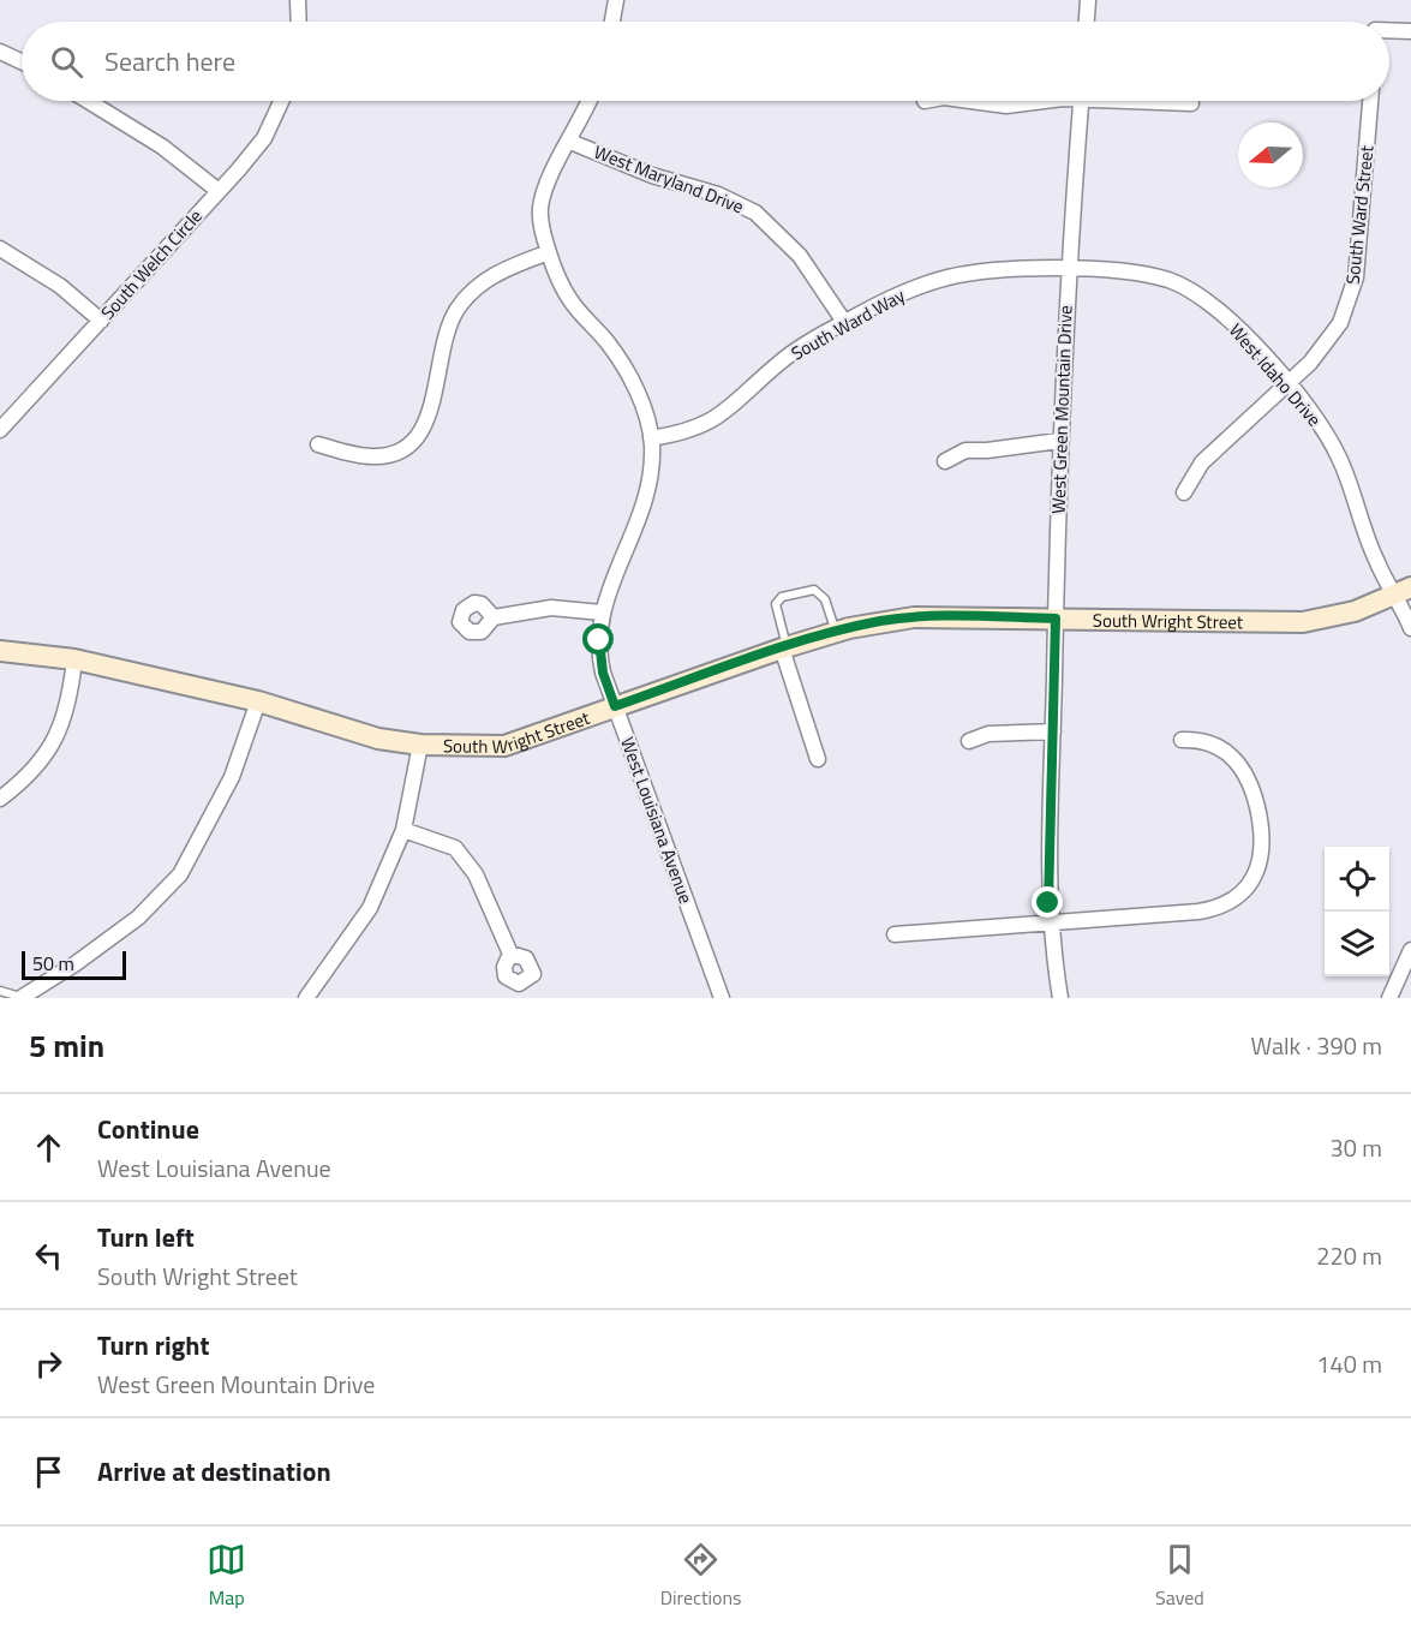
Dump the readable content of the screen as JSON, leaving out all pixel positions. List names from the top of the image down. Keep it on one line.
{"streets":{"street":["West Maryland Drive","South Ward Street","South Welch Circle","South Ward Way","West Idaho Drive","West Green Mountain Drive","South Wright Street","West Louisiana Avenue"]},"crossings":[["West Maryland Drive","South Ward Way"],["West Maryland Drive","West Louisiana Avenue"],["South Ward Street","West Idaho Drive"],["South Ward Way","West Idaho Drive"],["South Ward Way","West Green Mountain Drive"],["South Ward Way","West Louisiana Avenue"],["West Idaho Drive","West Green Mountain Drive"],["West Idaho Drive","South Wright Street"],["West Green Mountain Drive","South Wright Street"],["South Wright Street","West Louisiana Avenue"]],"scale_bar":"50 m","north":"left","page":{"search":"Search here","scale":"50 m","heading":["5 min","Walk · 390 m"],"list":[["Continue","West Louisiana Avenue","30 m"],["Turn left","South Wright Street","220 m"],["Turn right","West Green Mountain Drive","140 m"],"Arrive at destination"],"nav":["Map","Directions","Saved"]}}
